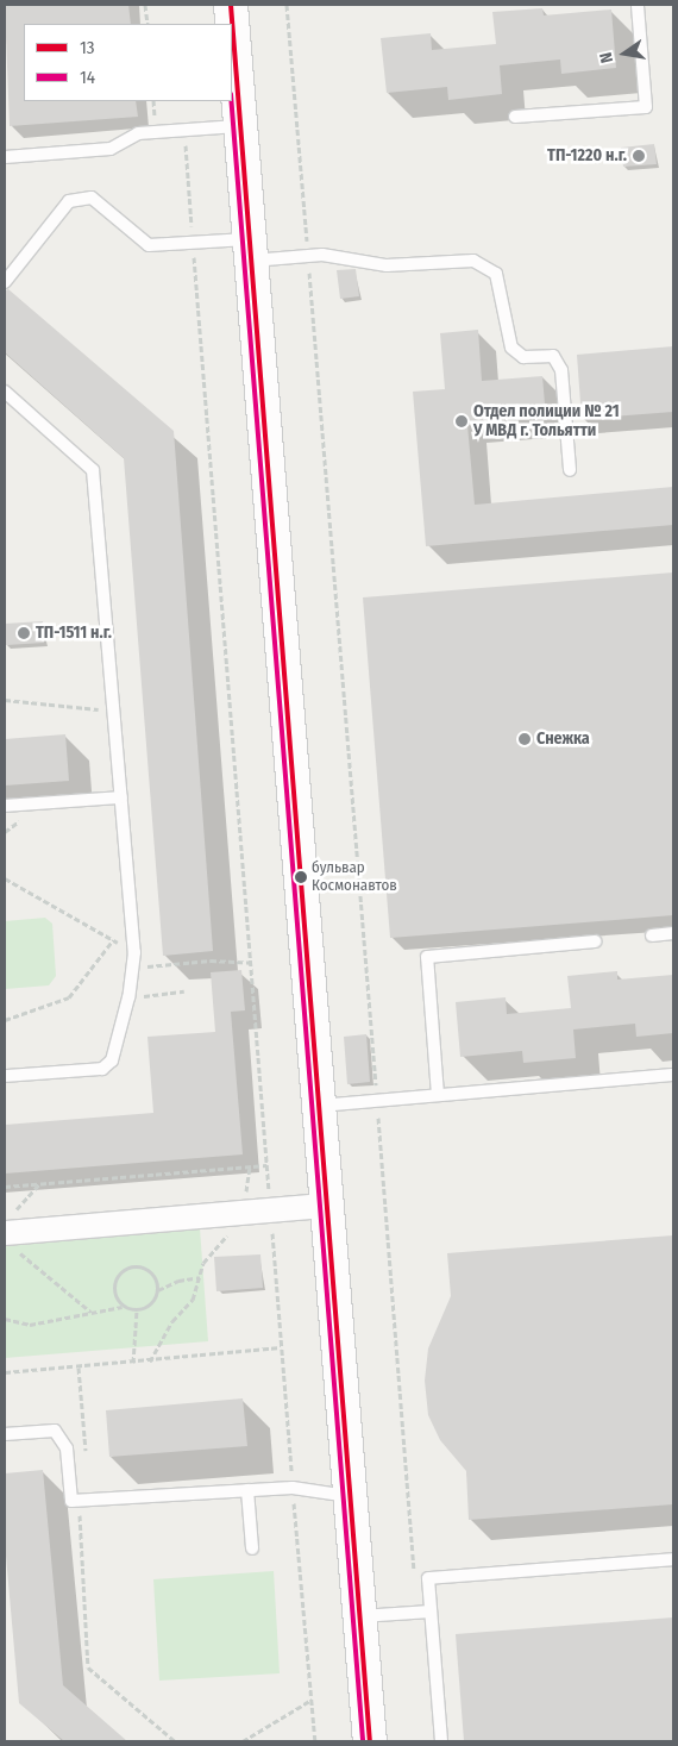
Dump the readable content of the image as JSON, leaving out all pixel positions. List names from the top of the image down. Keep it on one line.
{"places":["ТП-1220 н.г.","Отдел полиции № 21 У МВД г. Тольятти","ТП-1511 н.г.","Снежка","бульвар Космонавтов"],"lines":["transit line 13","transit line 14"],"legend":["13","14"],"north":"left"}
